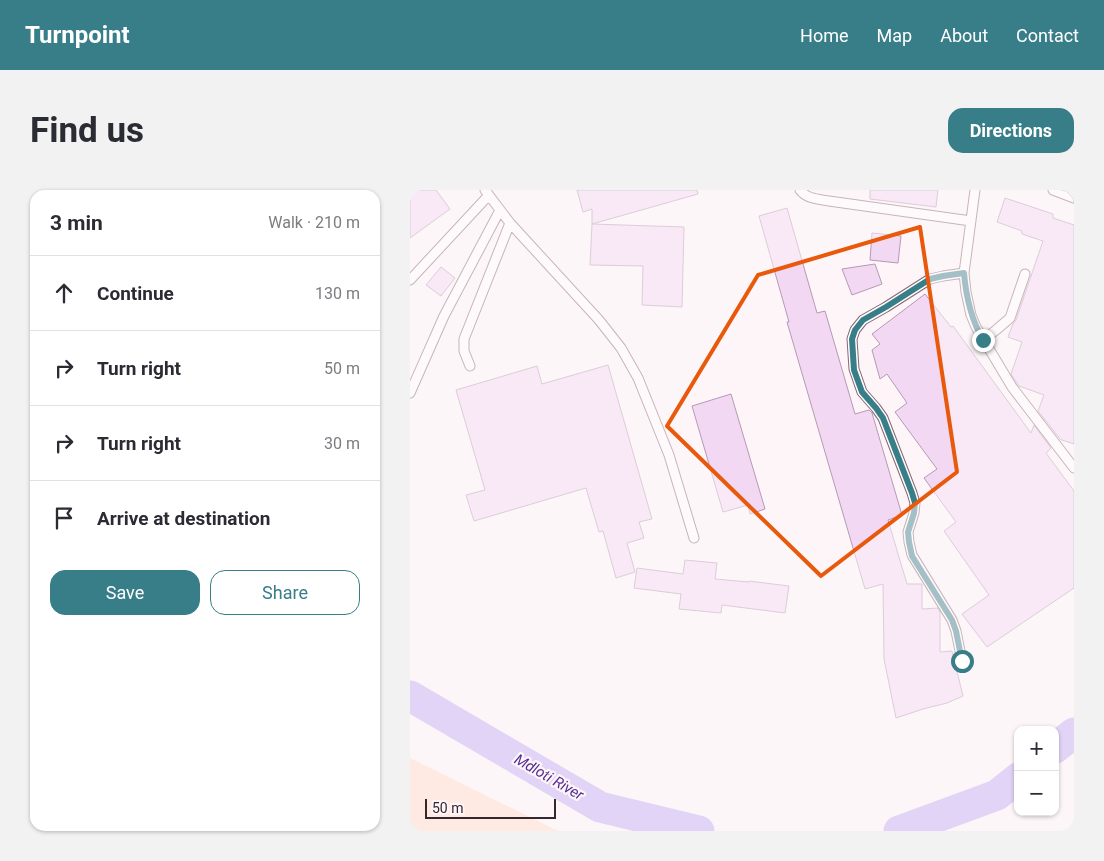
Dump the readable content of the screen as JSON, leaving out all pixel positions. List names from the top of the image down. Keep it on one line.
{"water":["Mdloti River"],"scale_bar":"50 m","page":{"header":"Turnpoint","nav":["Home","Map","About","Contact"],"buttons":["Directions",["Save","Share"]],"title":"Find us","heading":["3 min","Walk · 210 m"],"list":[["Continue","130 m"],["Turn right","50 m"],["Turn right","30 m"],"Arrive at destination"],"map_buttons":["+","−"],"scale":"50 m"}}
